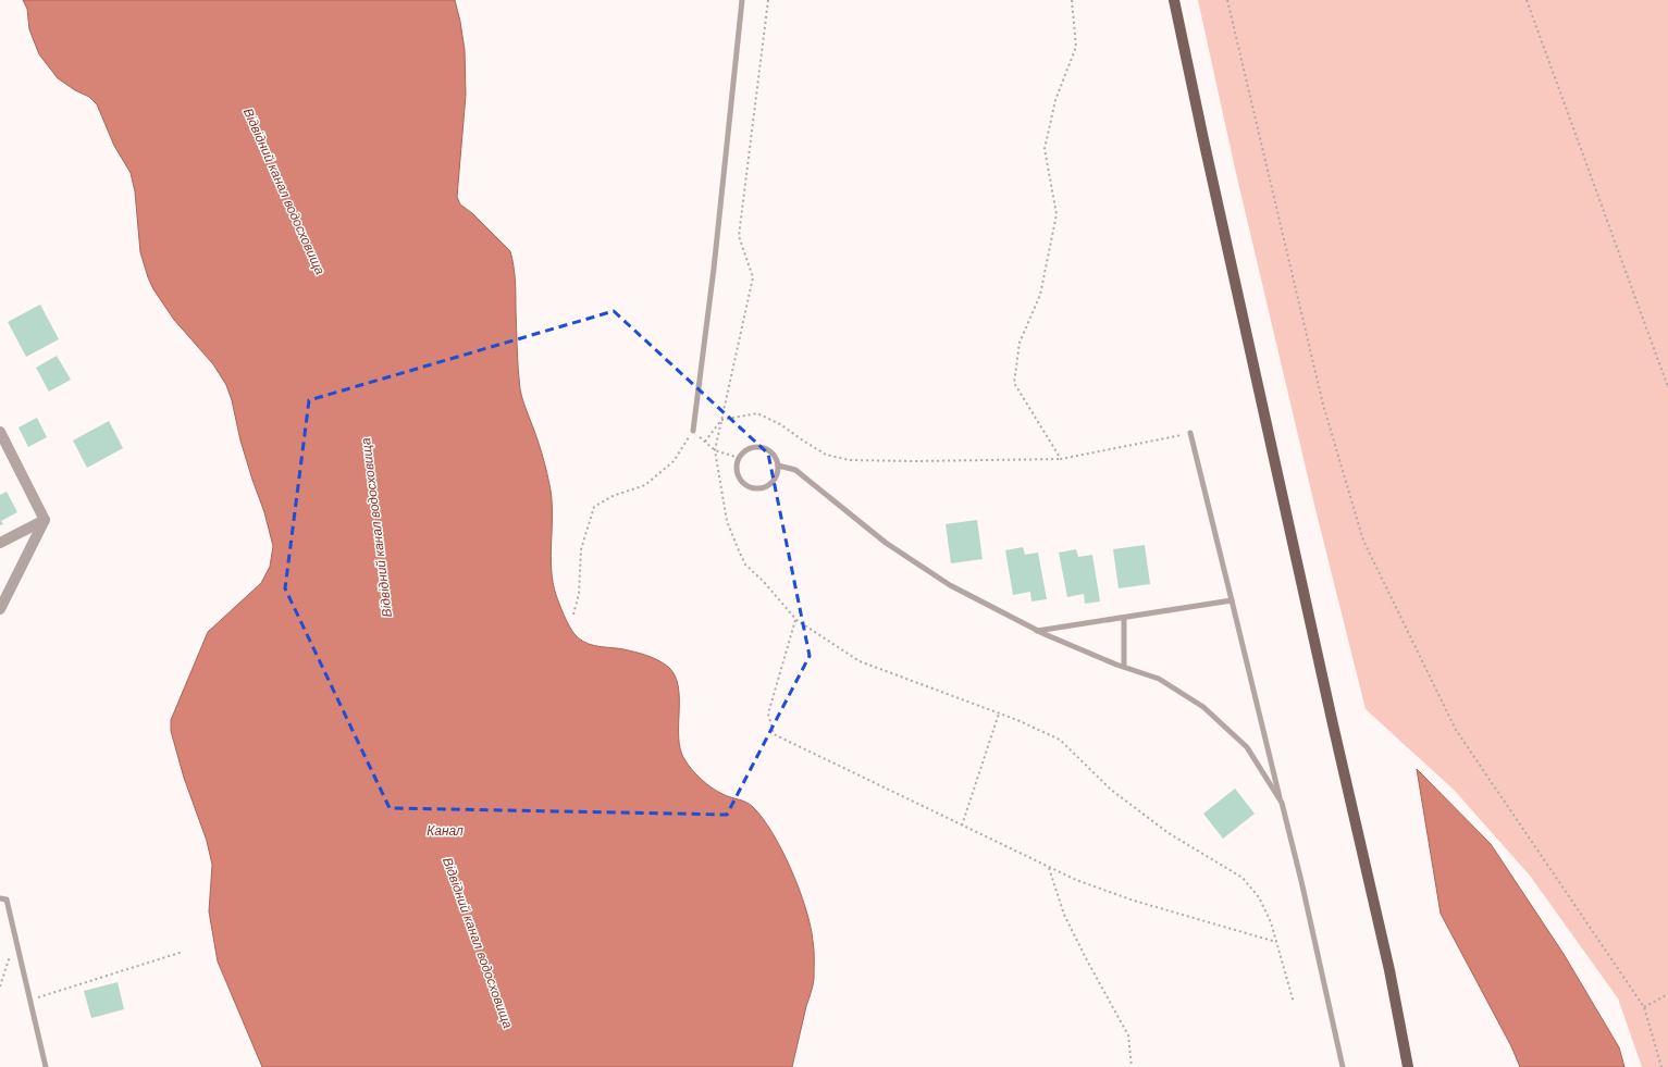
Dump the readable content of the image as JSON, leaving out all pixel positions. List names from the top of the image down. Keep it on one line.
{"water":["Відвідний канал водосховища","Канал"]}
